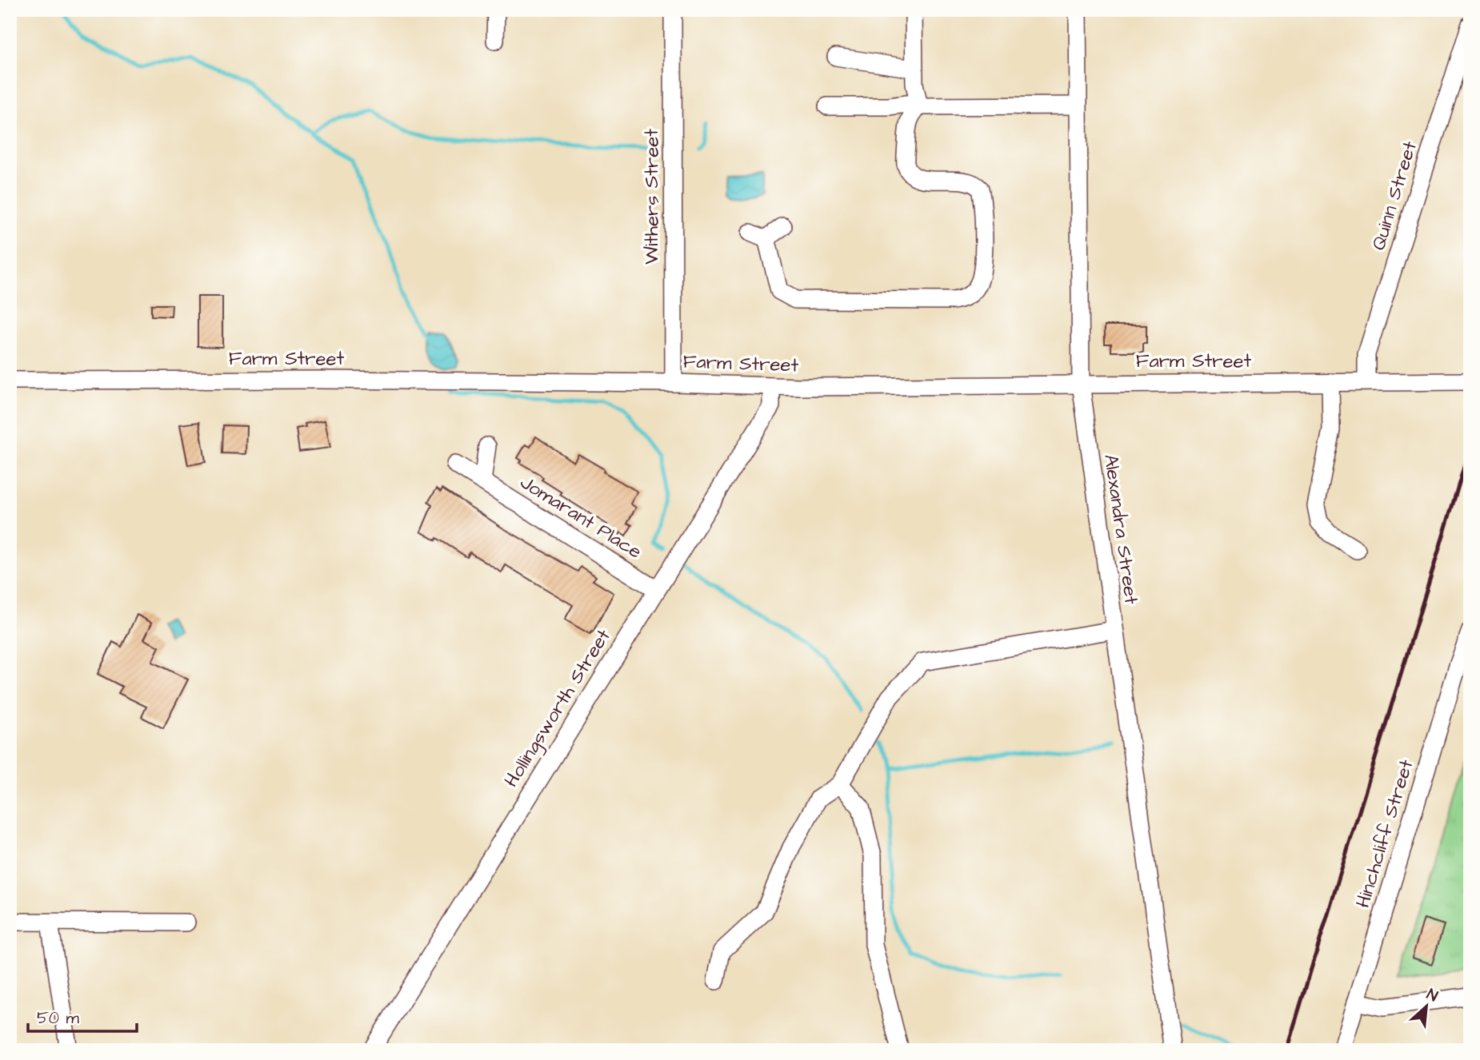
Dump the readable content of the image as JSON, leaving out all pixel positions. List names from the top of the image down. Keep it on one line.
{"streets":{"street":["Quinn Street","Withers Street","Farm Street","Jomarant Place","Alexandra Street","Hollingsworth Street","Hinchcliff Street"]},"crossings":[["Quinn Street","Farm Street"],["Withers Street","Farm Street"],["Farm Street","Alexandra Street"],["Farm Street","Hollingsworth Street"],["Jomarant Place","Hollingsworth Street"]],"scale_bar":"50 m","north":"top right"}
